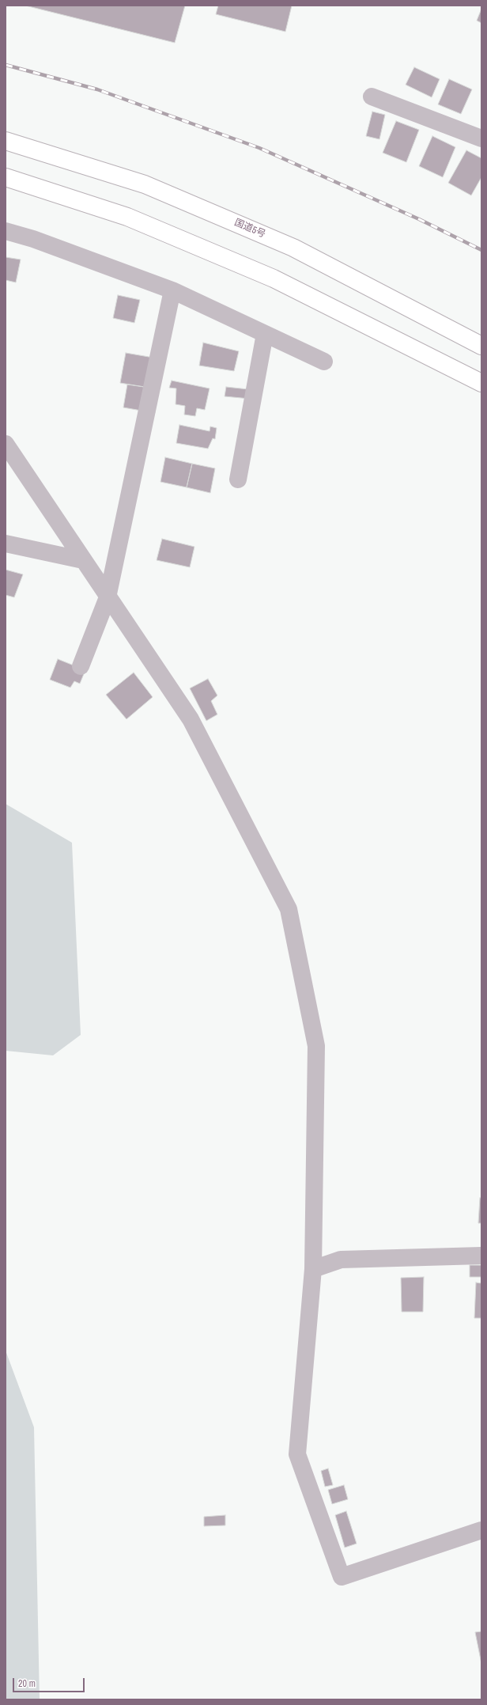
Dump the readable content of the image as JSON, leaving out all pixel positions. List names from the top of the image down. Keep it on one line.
{"streets":{"highway":["国道5号"]},"scale_bar":"20 m"}
